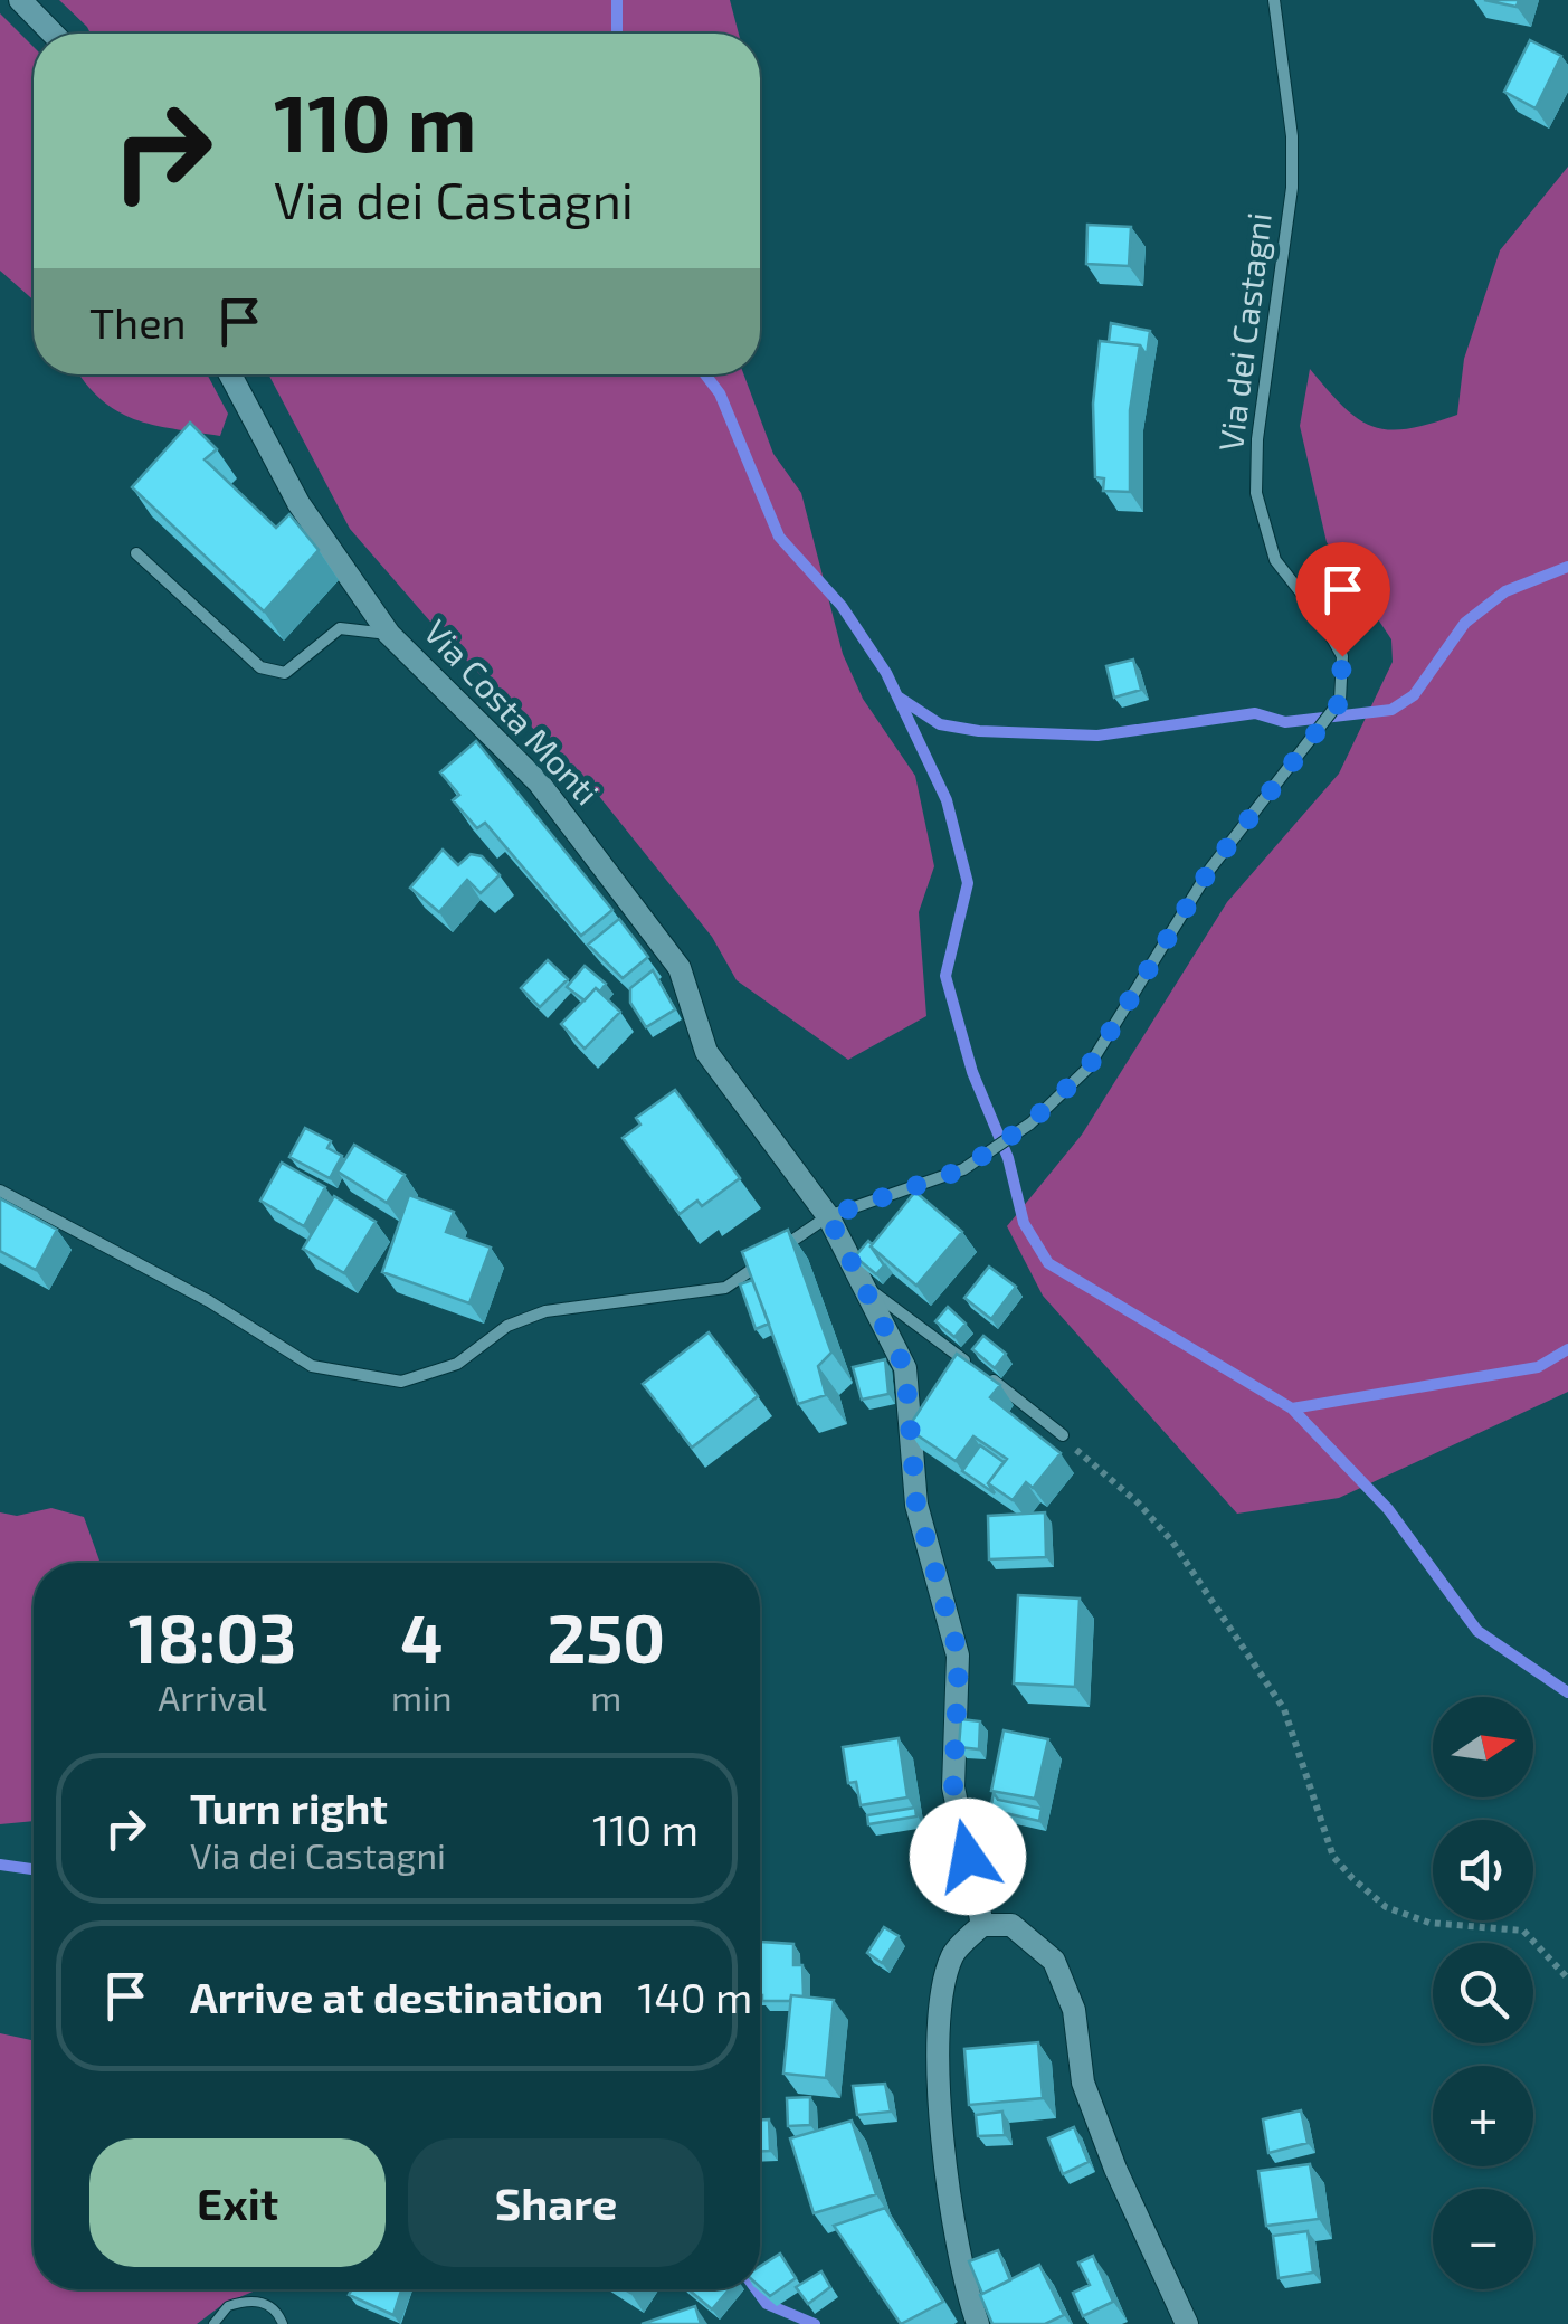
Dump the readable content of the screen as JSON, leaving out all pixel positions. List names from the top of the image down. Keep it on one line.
{"streets":{"street":["Via dei Castagni","Via Costa Monti"]},"crossings":[["Via dei Castagni","Via Costa Monti"]],"north":"right","page":{"turn":["110 m","Via dei Castagni"],"then":"Then","eta":["18:03","Arrival","4","min","250","m"],"map_buttons":["+","−"],"list":[{"name":"Turn right","note":"Via dei Castagni","value":"110 m"},{"name":"Arrive at destination","value":"140 m"}],"buttons":["Exit","Share"]}}
